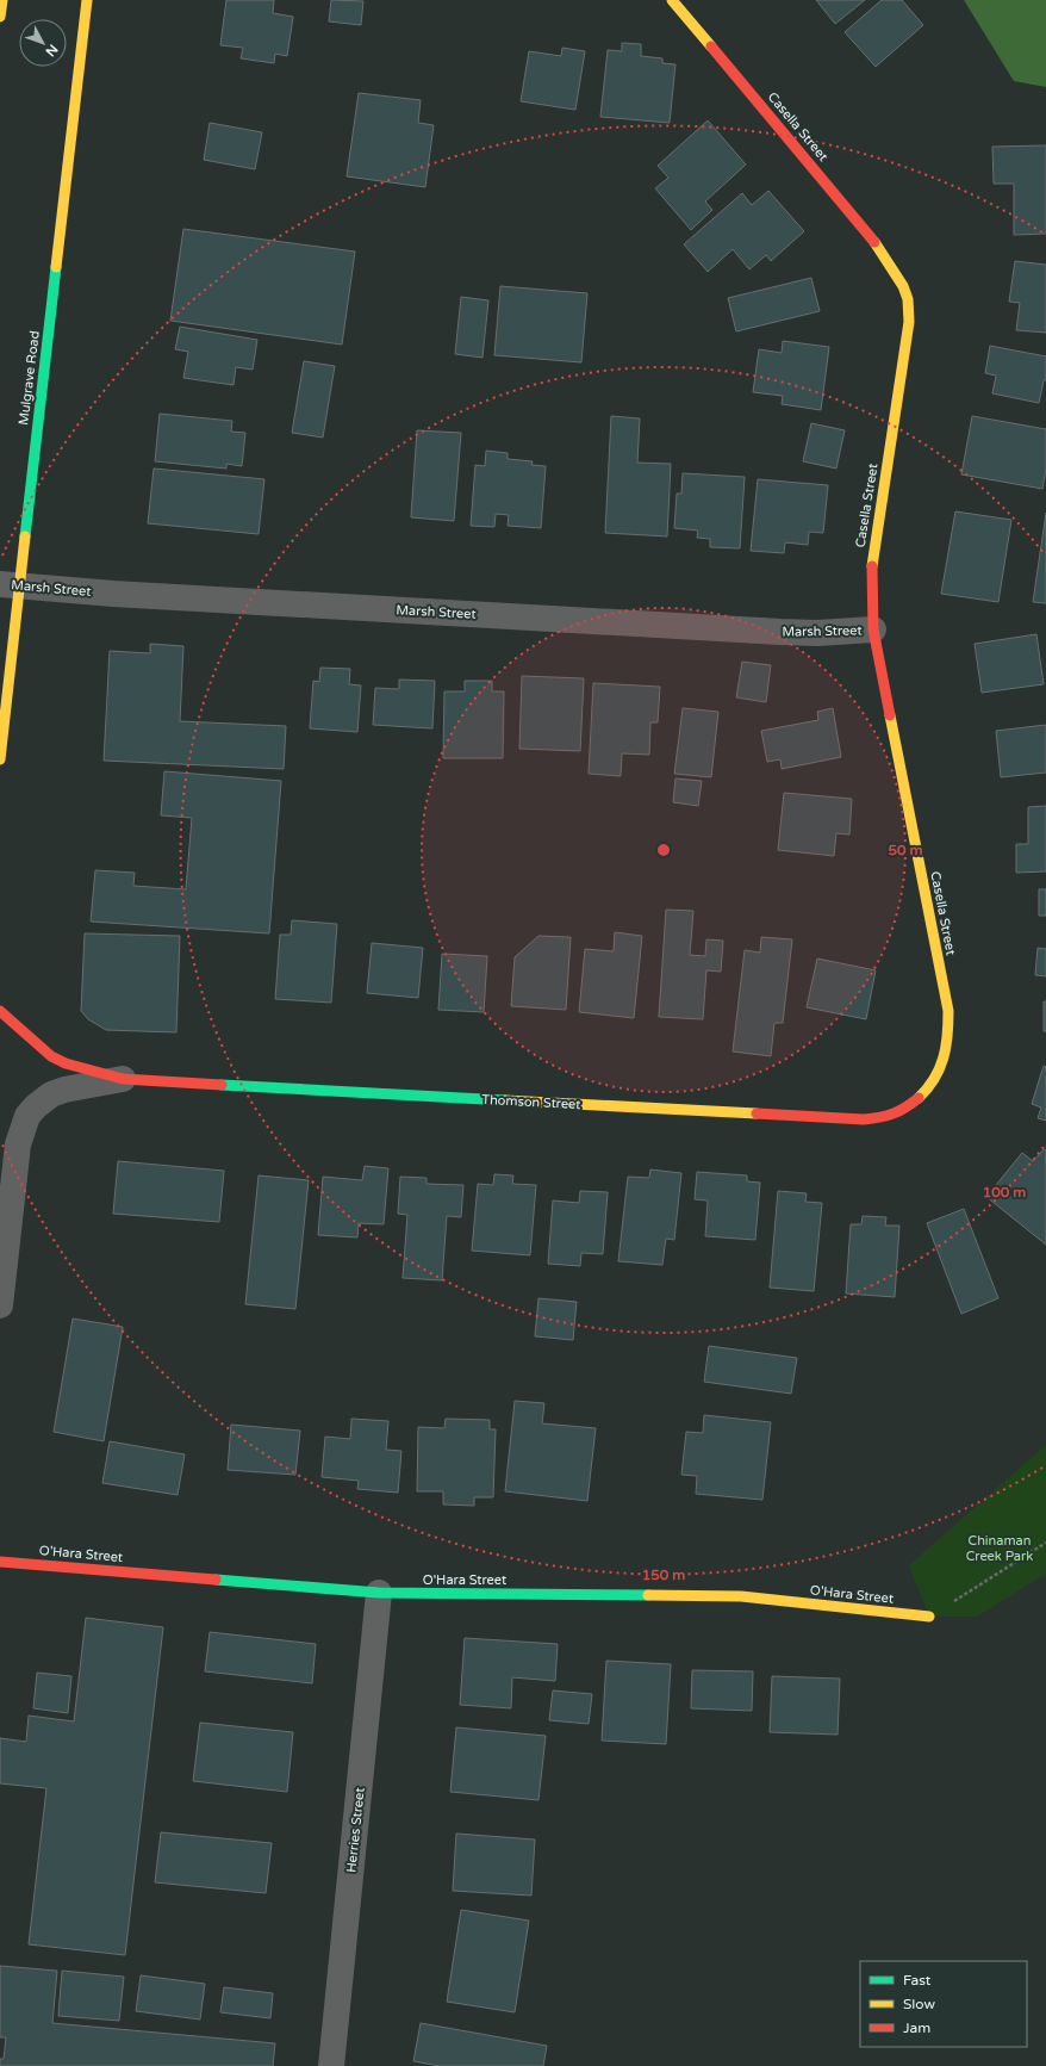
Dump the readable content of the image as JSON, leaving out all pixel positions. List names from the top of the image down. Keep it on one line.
{"streets":{"street":["Casella Street","Mulgrave Road","Marsh Street","Thomson Street","O'Hara Street","Herries Street"]},"crossings":[["Casella Street","Marsh Street"],["Casella Street","Thomson Street"],["Mulgrave Road","Marsh Street"],["O'Hara Street","Herries Street"]],"parks":["Chinaman Creek Park"],"legend":["Fast","Slow","Jam"],"north":"bottom right","rings":["50 m","100 m","150 m"]}
